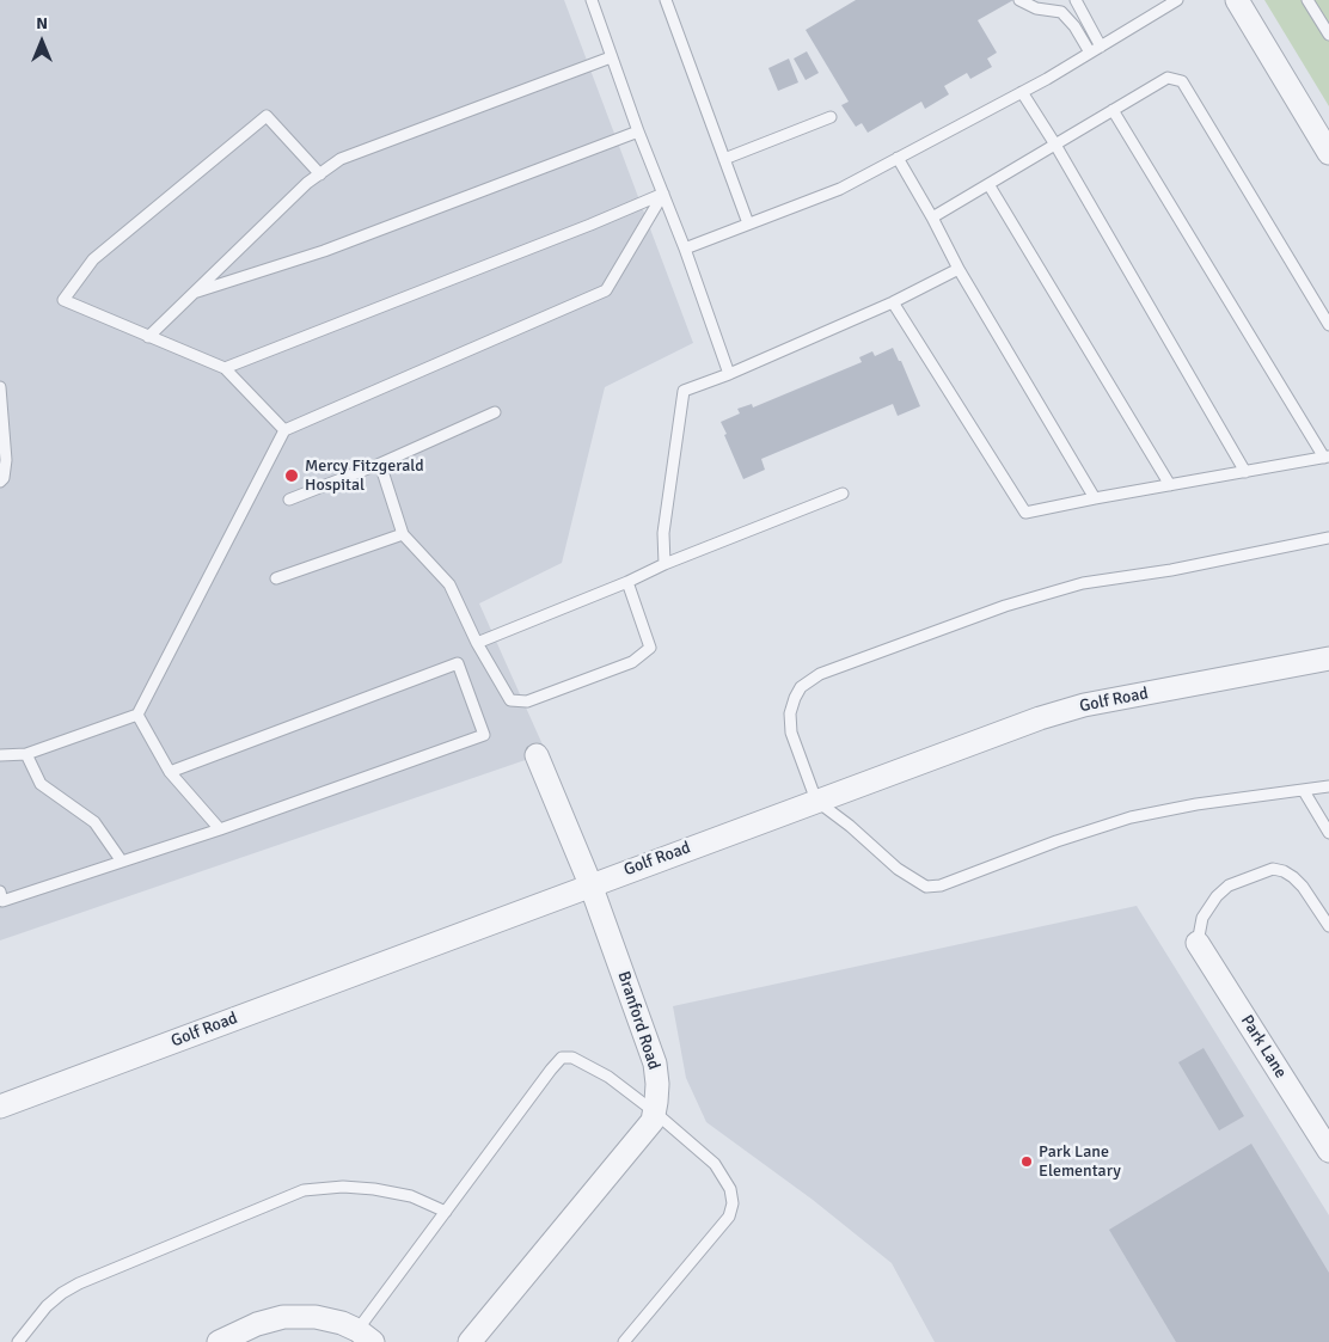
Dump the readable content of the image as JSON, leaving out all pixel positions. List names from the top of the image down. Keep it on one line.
{"streets":{"street":["Golf Road","Branford Road","Park Lane"]},"crossings":[["Golf Road","Branford Road"]],"places":["Mercy Fitzgerald Hospital","Park Lane Elementary"],"north":"top"}
